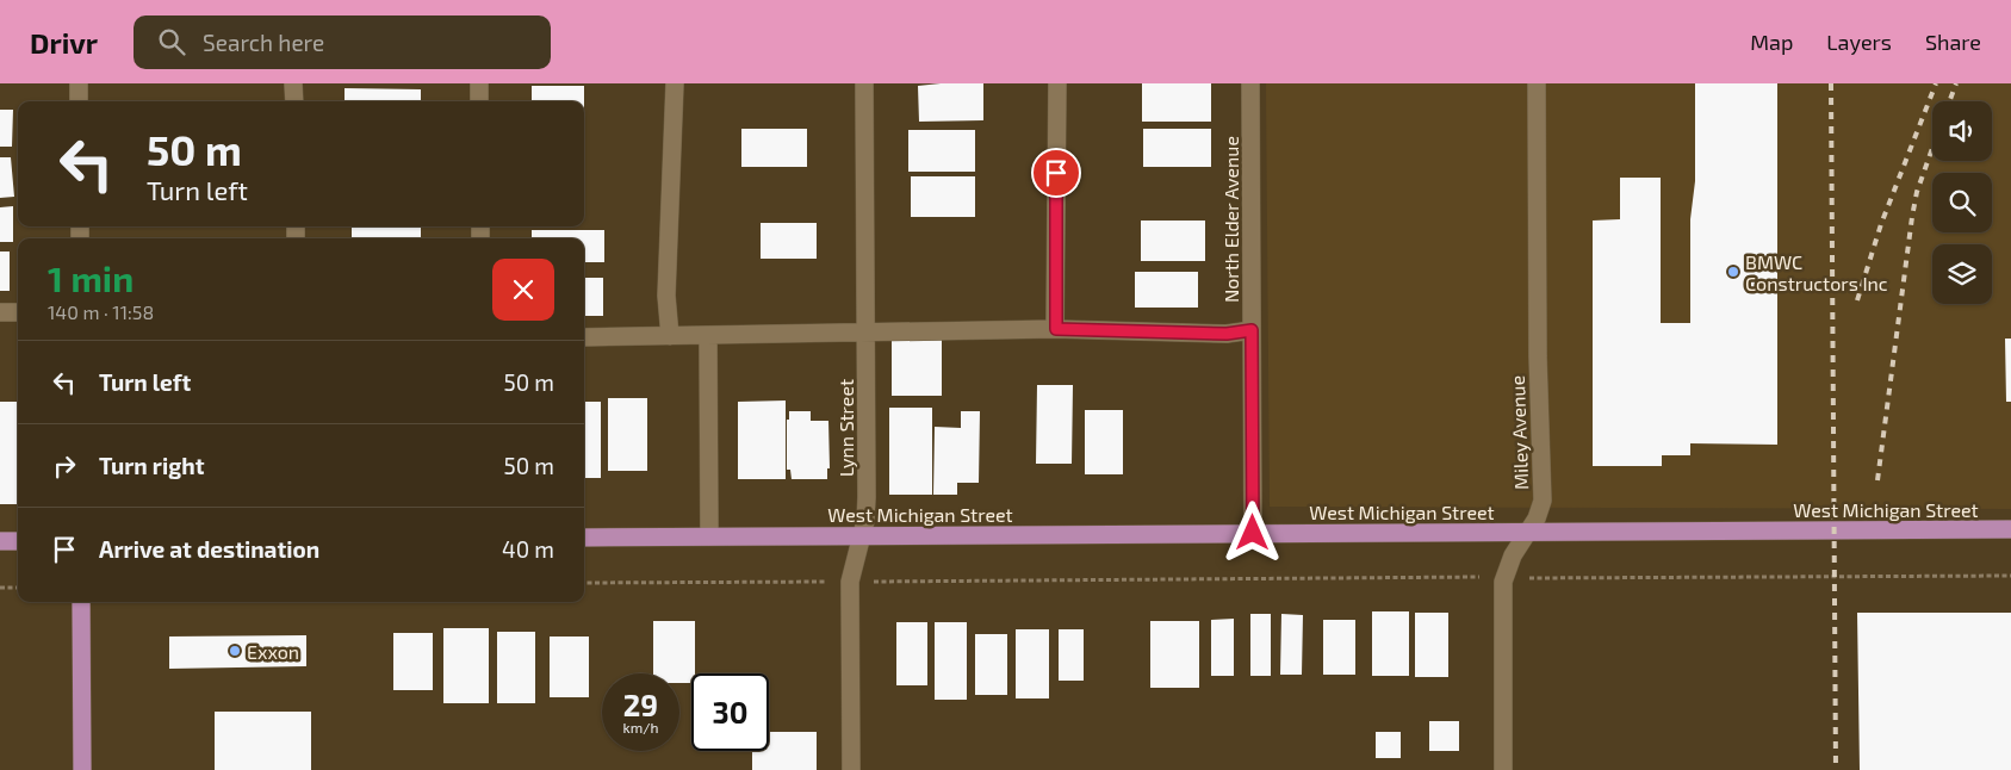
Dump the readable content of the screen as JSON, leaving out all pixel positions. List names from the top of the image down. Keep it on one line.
{"streets":{"main road":["West Michigan Street"],"street":["North Elder Avenue","Lynn Street","Miley Avenue"]},"crossings":[["North Elder Avenue","West Michigan Street"],["Lynn Street","West Michigan Street"],["Miley Avenue","West Michigan Street"]],"places":["BMWC Constructors Inc","Exxon"],"page":{"header":"Drivr","search":"Search here","nav":["Map","Layers","Share"],"turn":["50 m","Turn left"],"heading":["1 min","140 m · 11:58"],"list":[{"name":"Turn left","value":"50 m"},{"name":"Turn right","value":"50 m"},{"name":"Arrive at destination","value":"40 m"}],"speed":"29 km/h","limit":"30"}}
